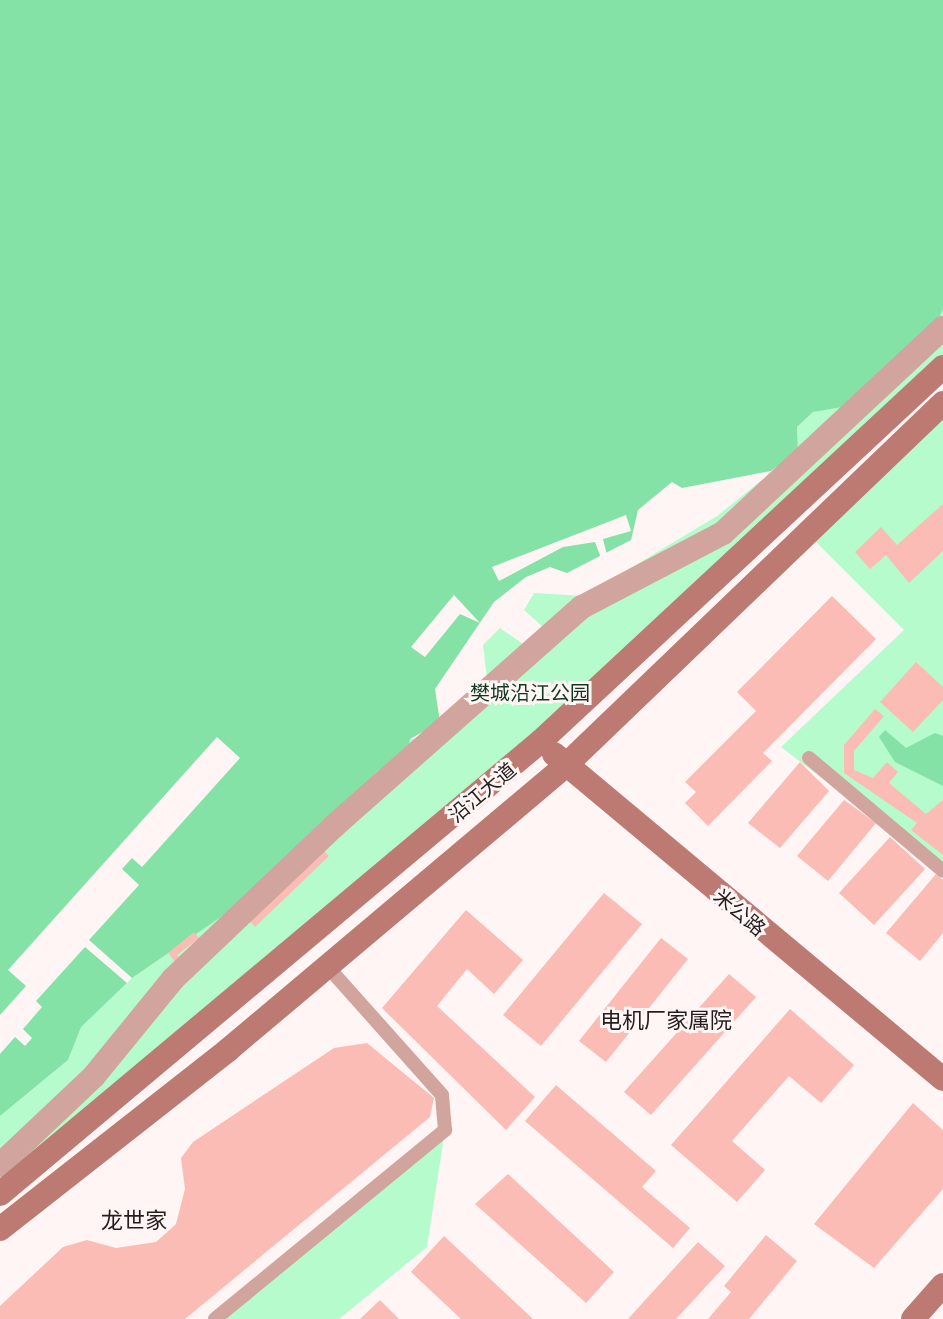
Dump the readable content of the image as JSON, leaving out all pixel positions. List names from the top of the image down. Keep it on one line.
{"streets":{"main road":["沿江大道","米公路"]},"crossings":[["沿江大道","米公路"]],"districts":["电机厂家属院","龙世家"],"parks":["樊城沿江公园"]}
